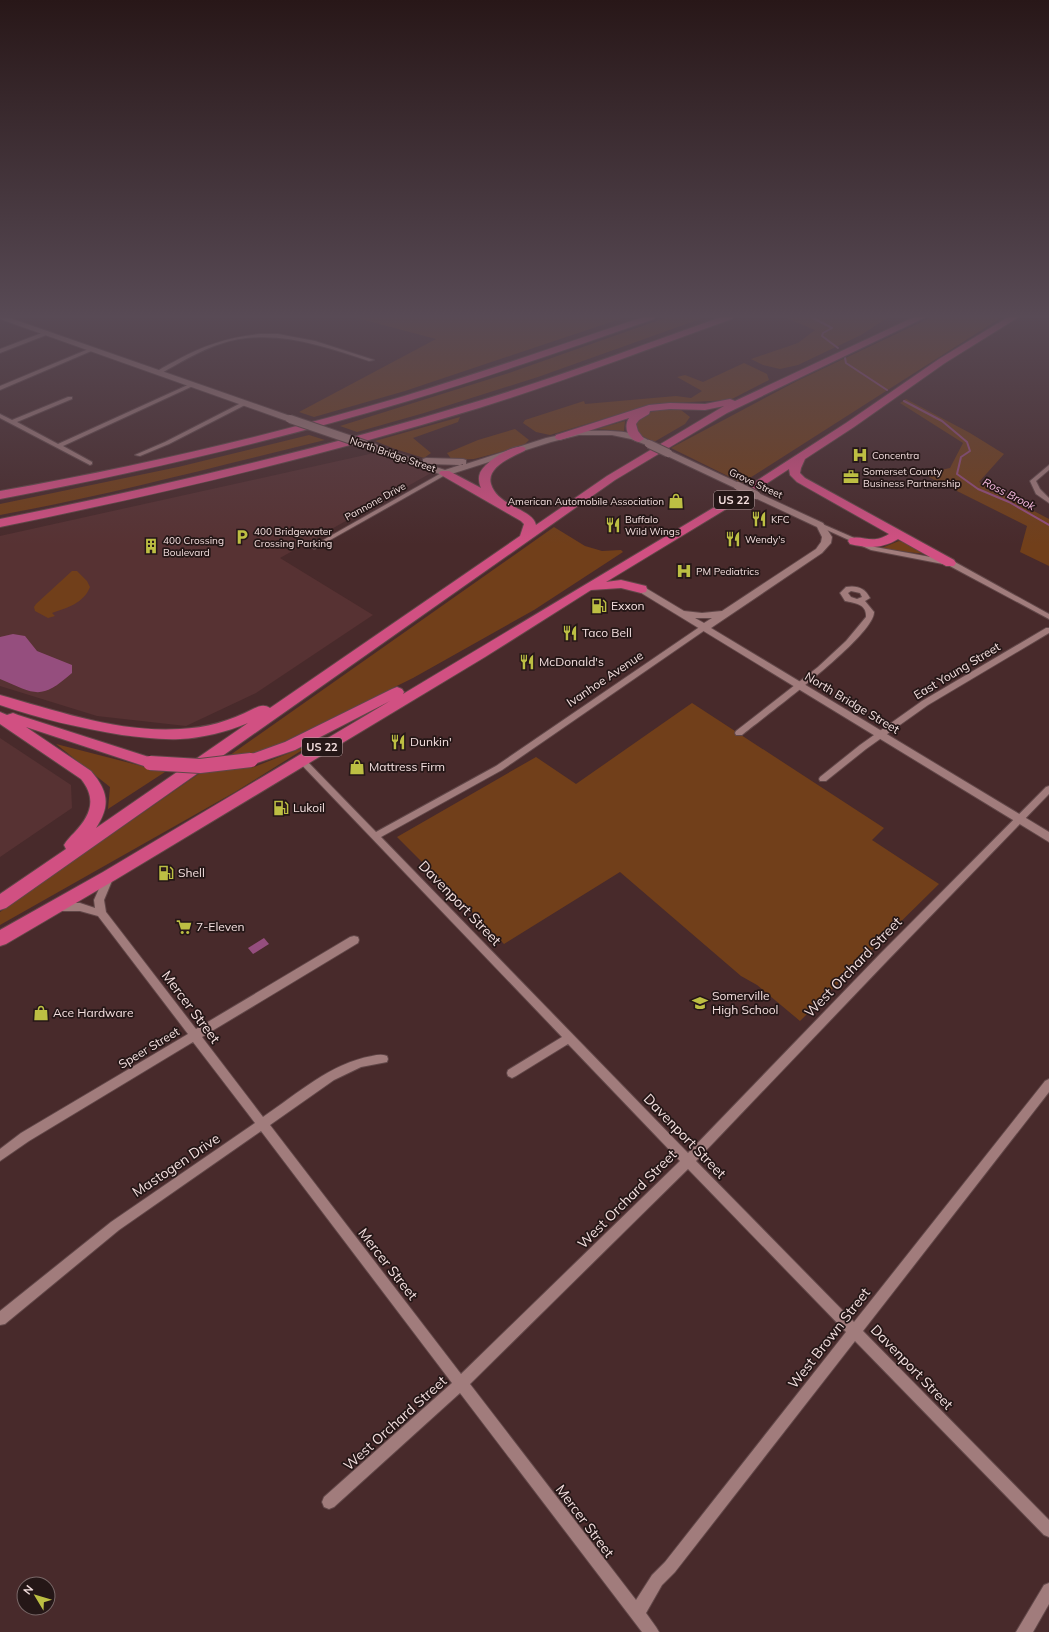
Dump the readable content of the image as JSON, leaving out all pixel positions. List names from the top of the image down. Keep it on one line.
{"streets":{"highway":["US 22"],"street":["North Bridge Street","Grove Street","Pannone Drive","East Young Street","Ivanhoe Avenue","Davenport Street","West Orchard Street","Mercer Street","Speer Street","Mastogen Drive","West Brown Street"]},"crossings":[["North Bridge Street","Grove Street"],["North Bridge Street","Pannone Drive"],["North Bridge Street","East Young Street"],["North Bridge Street","Ivanhoe Avenue"],["North Bridge Street","West Orchard Street"],["Grove Street","US 22"],["Grove Street","Pannone Drive"],["Grove Street","Ivanhoe Avenue"],["US 22","Davenport Street"],["Ivanhoe Avenue","Davenport Street"],["Davenport Street","West Orchard Street"],["Davenport Street","West Brown Street"],["West Orchard Street","Mercer Street"],["Mercer Street","Speer Street"],["Mercer Street","Mastogen Drive"],["Mercer Street","West Brown Street"]],"water":["Ross Brook"],"places":{"hospital":["Concentra","PM Pediatrics"],"office":["Somerset County Business Partnership"],"shop":["American Automobile Association","Mattress Firm","Ace Hardware"],"restaurant":["KFC","Buffalo Wild Wings","Wendy's","Taco Bell","McDonald's","Dunkin'"],"parking":["400 Bridgewater Crossing Parking"],"building":["400 Crossing Boulevard"],"fuel station":["Exxon","Lukoil","Shell"],"supermarket":["7-Eleven"],"school or university":["Somerville High School"]},"north":"top left"}
